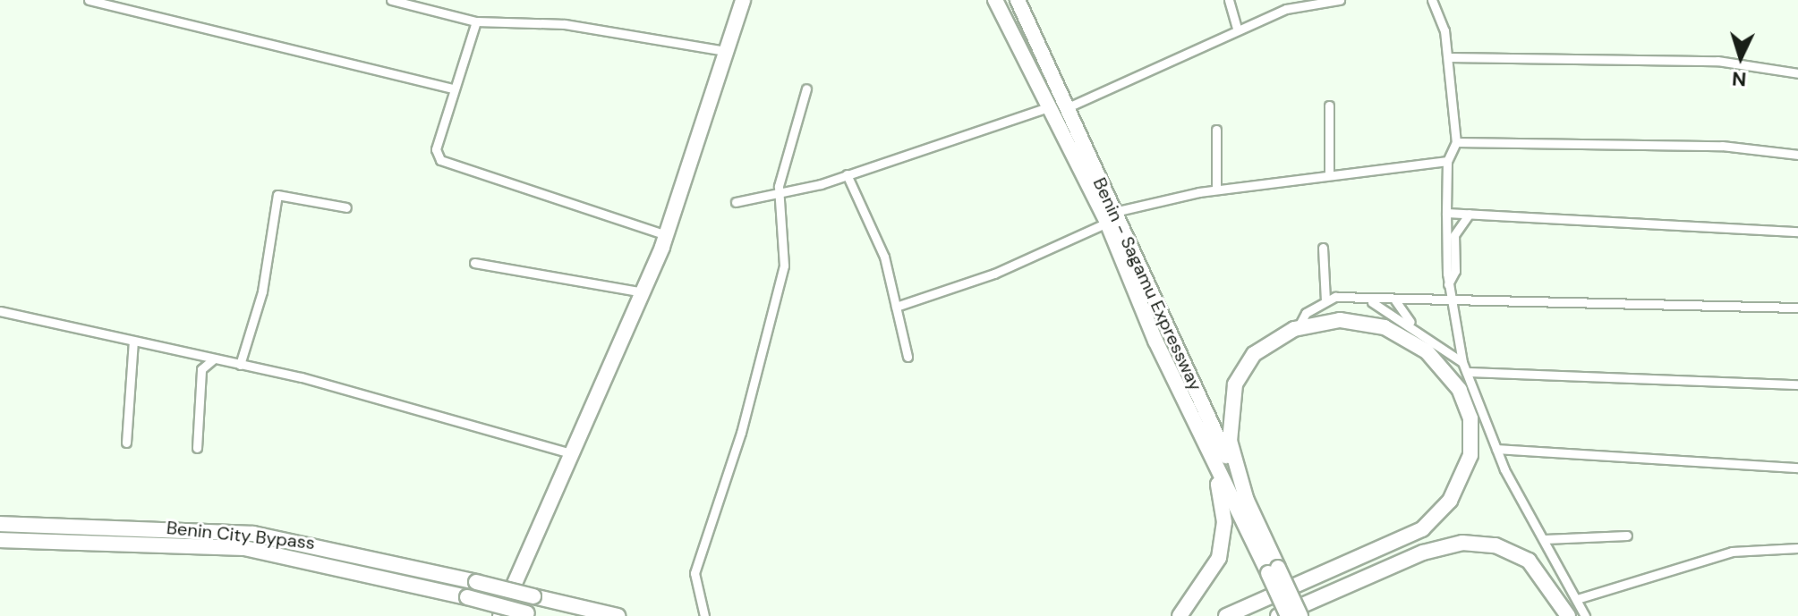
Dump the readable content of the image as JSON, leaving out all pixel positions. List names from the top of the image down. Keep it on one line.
{"streets":{"highway":["Benin - Sagamu Expressway","Benin City Bypass"]},"north":"bottom"}
